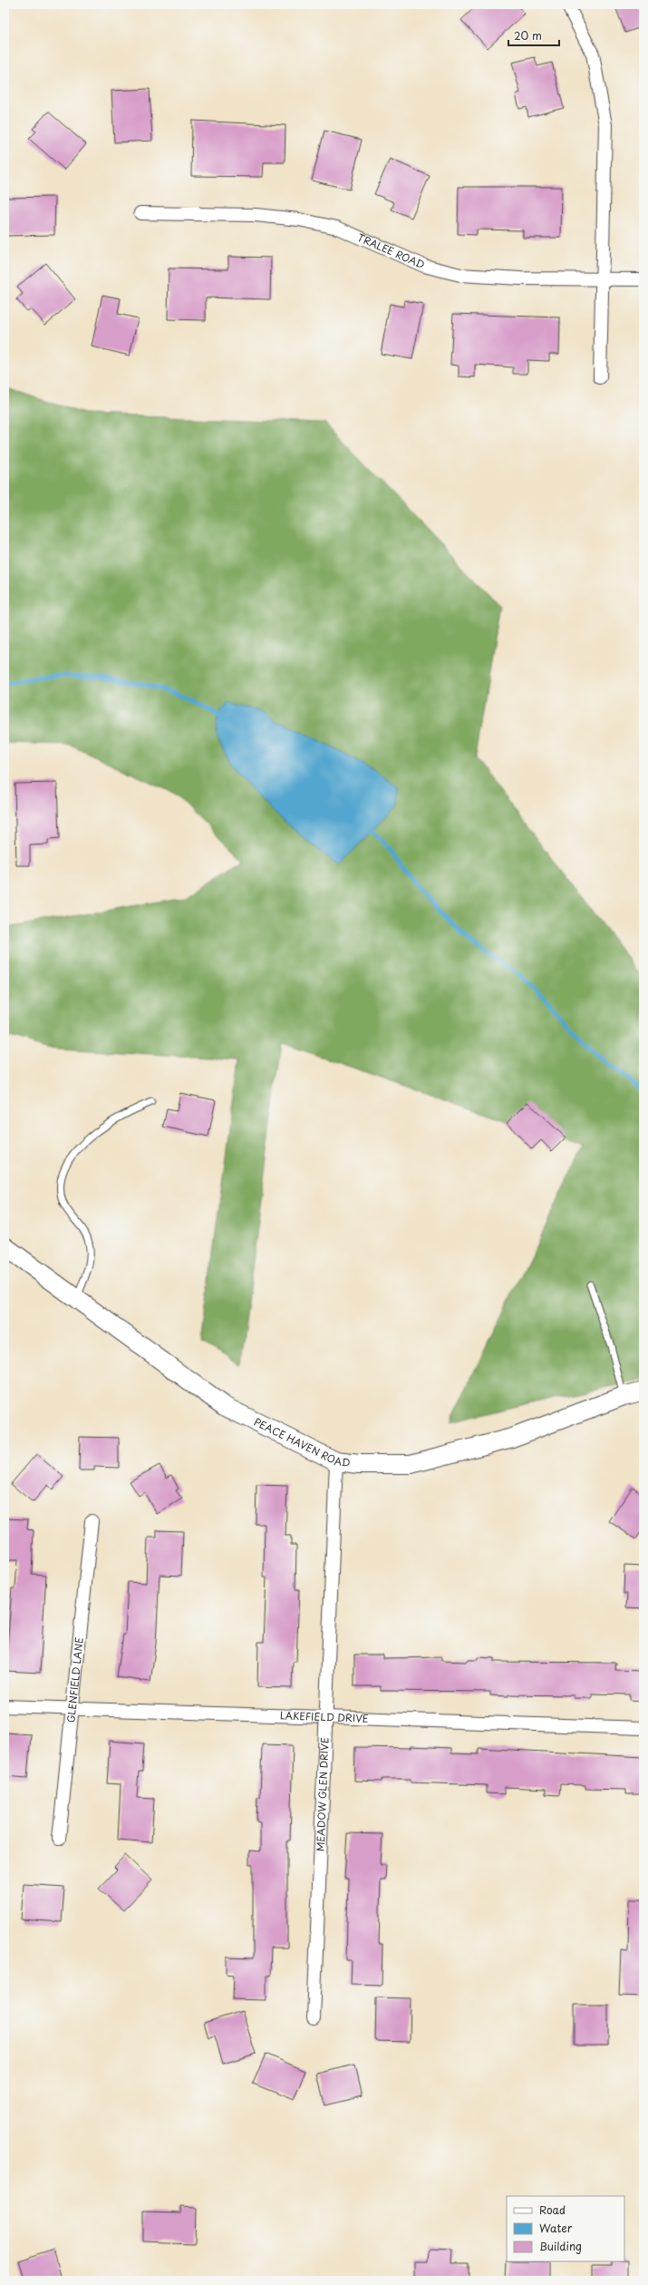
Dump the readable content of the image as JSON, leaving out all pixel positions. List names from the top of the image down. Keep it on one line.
{"streets":{"main road":["PEACE HAVEN ROAD"],"street":["TRALEE ROAD","GLENFIELD LANE","LAKEFIELD DRIVE","MEADOW GLEN DRIVE"]},"crossings":[["PEACE HAVEN ROAD","MEADOW GLEN DRIVE"],["GLENFIELD LANE","LAKEFIELD DRIVE"],["LAKEFIELD DRIVE","MEADOW GLEN DRIVE"]],"legend":["Road","Water","Building"],"scale_bar":"20 m"}
